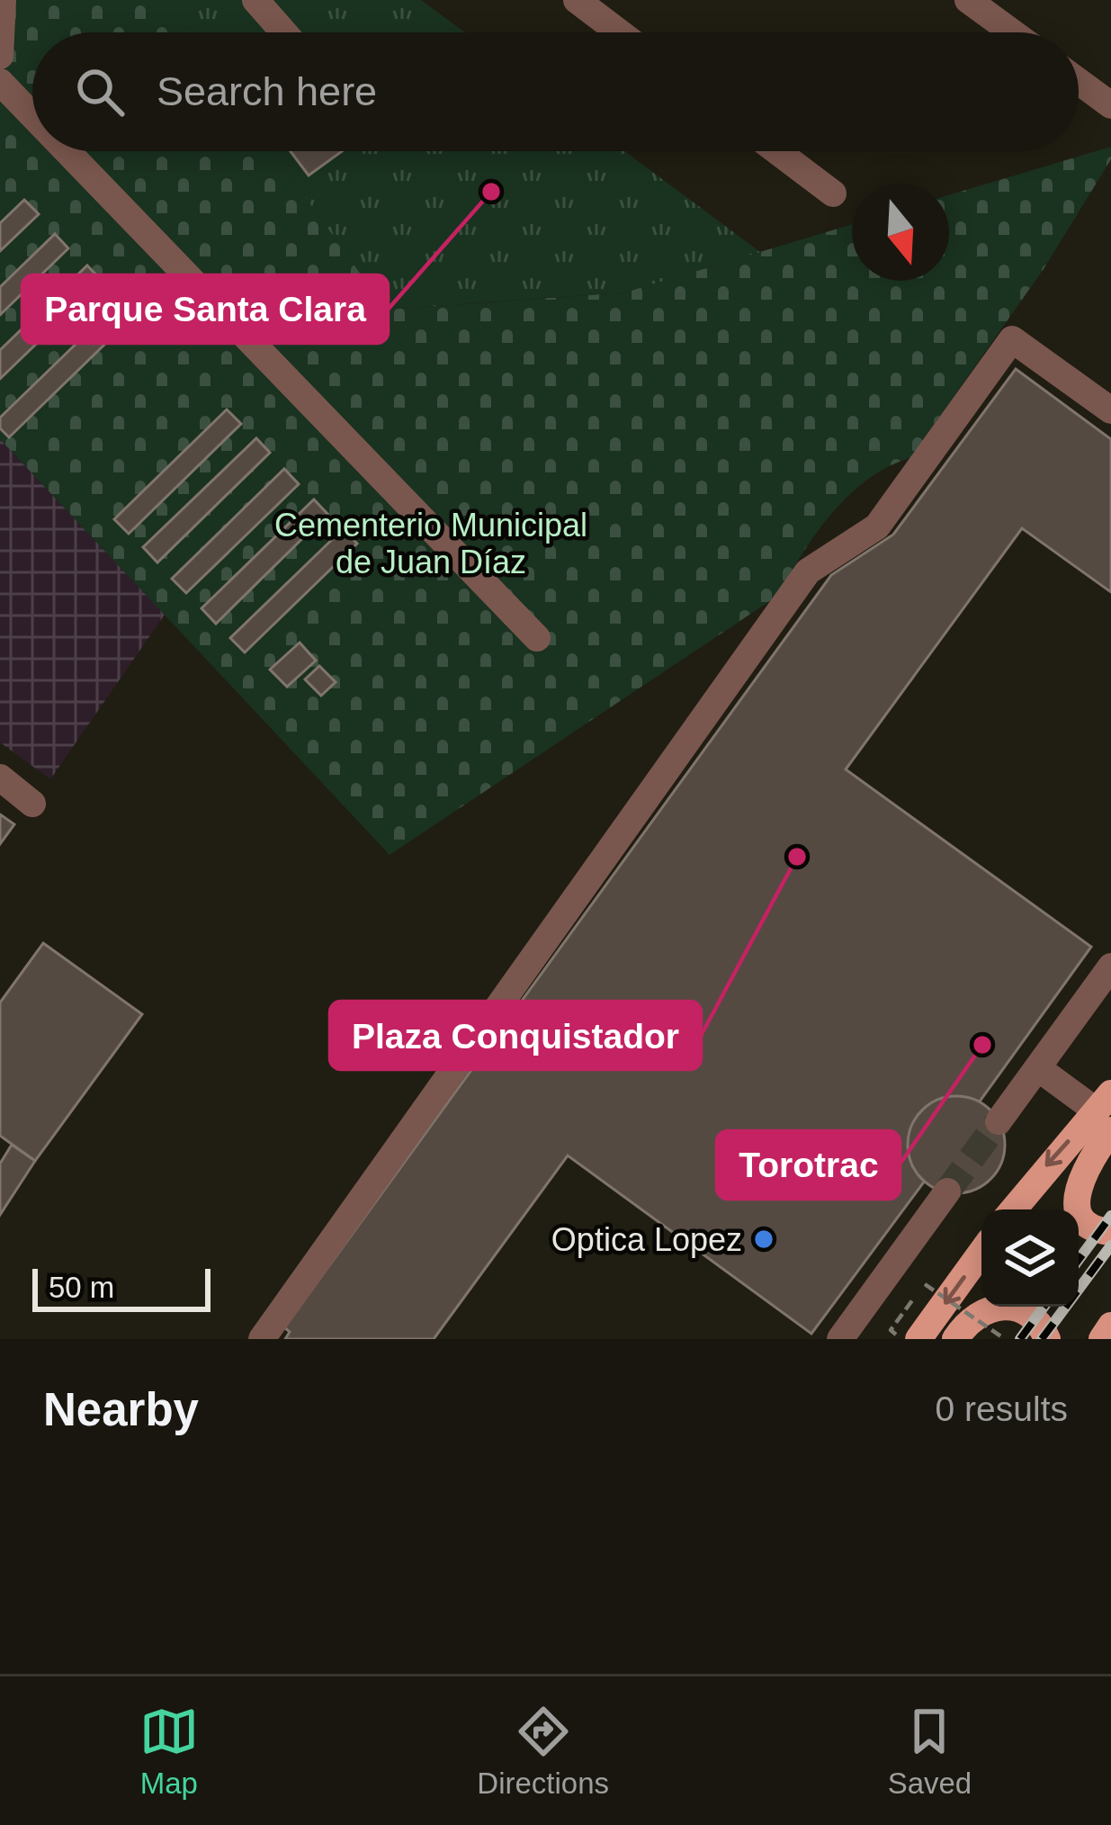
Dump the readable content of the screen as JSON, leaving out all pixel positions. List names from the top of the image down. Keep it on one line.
{"parks":["Cementerio Municipal de Juan Díaz"],"places":["Parque Santa Clara","Plaza Conquistador","Torotrac","Optica Lopez"],"scale_bar":"50 m","north":"bottom","page":{"search":"Search here","scale":"50 m","heading":["Nearby","0 results"],"nav":["Map","Directions","Saved"]}}
